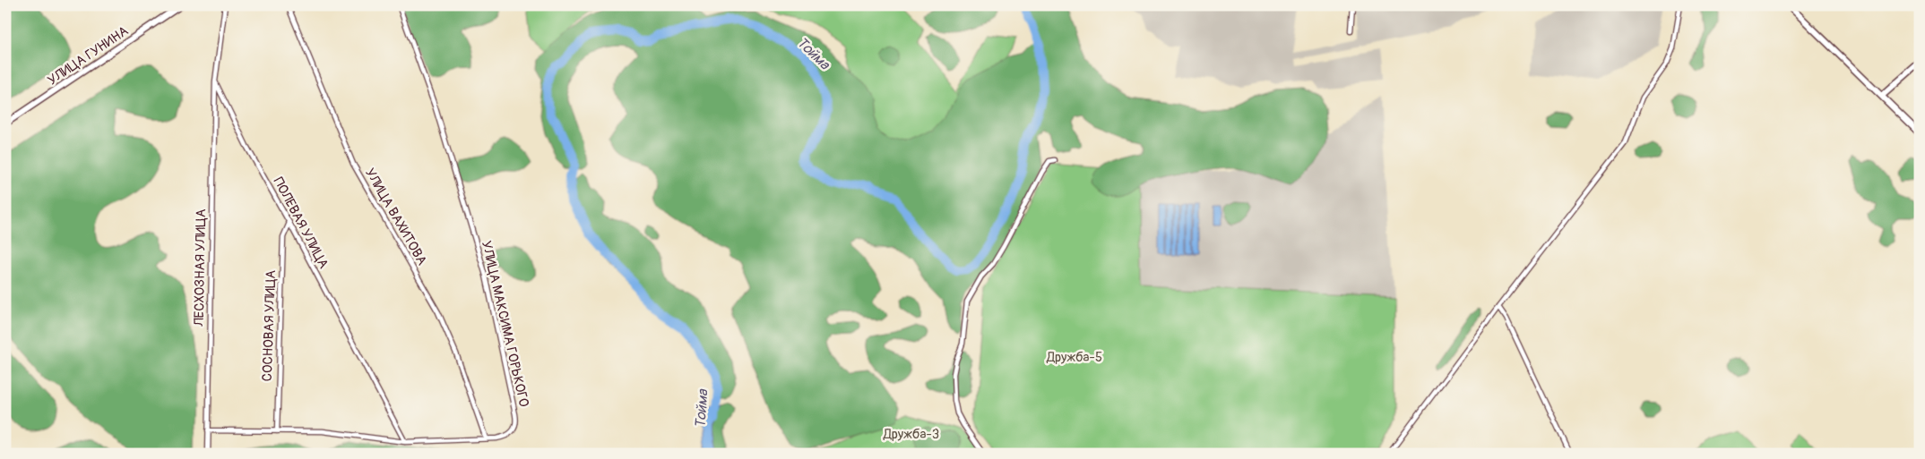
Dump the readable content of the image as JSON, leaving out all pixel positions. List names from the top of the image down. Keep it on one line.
{"streets":{"street":["УЛИЦА ГУНИНА","УЛИЦА ВАХИТОВА","ПОЛЕВАЯ УЛИЦА","ЛЕСХОЗНАЯ УЛИЦА","УЛИЦА МАКСИМА ГОРЬКОГО","СОСНОВАЯ УЛИЦА"]},"crossings":[["УЛИЦА ВАХИТОВА","УЛИЦА МАКСИМА ГОРЬКОГО"],["ПОЛЕВАЯ УЛИЦА","ЛЕСХОЗНАЯ УЛИЦА"],["ПОЛЕВАЯ УЛИЦА","УЛИЦА МАКСИМА ГОРЬКОГО"],["ПОЛЕВАЯ УЛИЦА","СОСНОВАЯ УЛИЦА"],["ЛЕСХОЗНАЯ УЛИЦА","УЛИЦА МАКСИМА ГОРЬКОГО"],["УЛИЦА МАКСИМА ГОРЬКОГО","СОСНОВАЯ УЛИЦА"]],"water":["Тойма"],"parks":["Дружба-5","Дружба-3"]}
